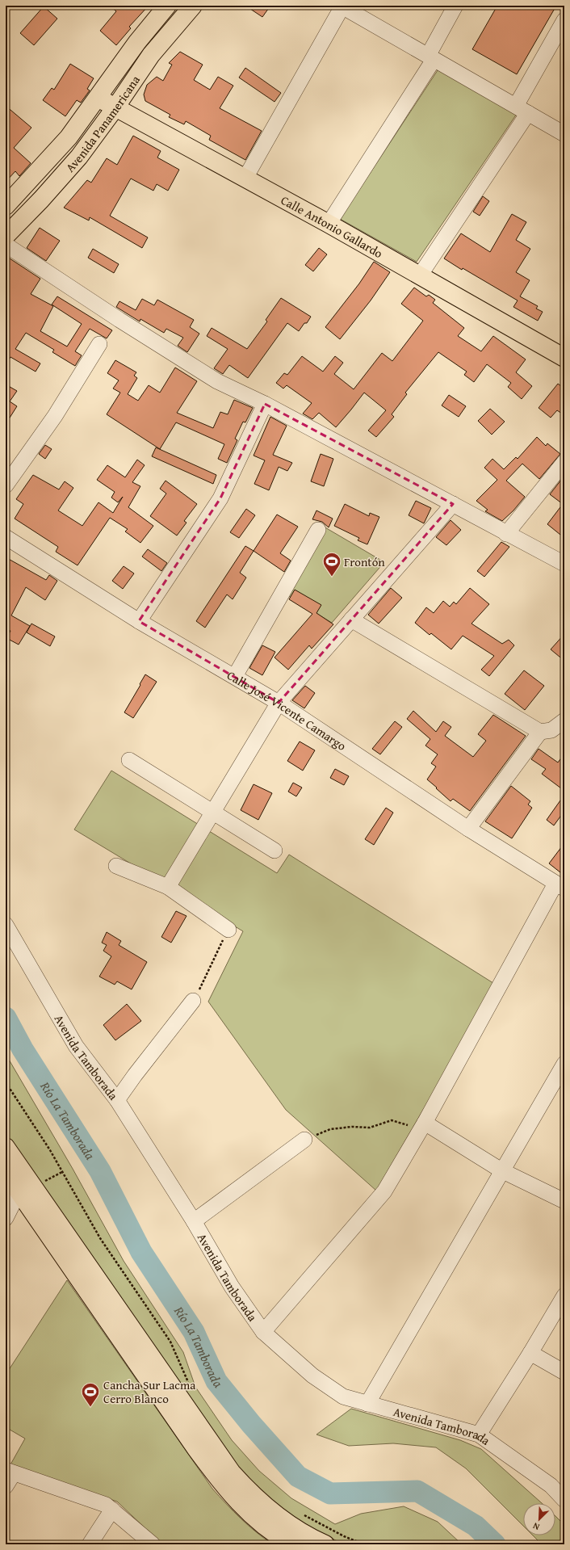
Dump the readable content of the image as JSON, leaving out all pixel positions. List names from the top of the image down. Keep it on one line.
{"streets":{"main road":["Avenida Panamericana","Calle Antonio Gallardo"],"street":["Calle José Vicente Camargo","Avenida Tamborada"]},"crossings":[["Avenida Panamericana","Calle Antonio Gallardo"]],"water":["Río La Tamborada"],"places":{"sports":["Frontón","Cancha Sur Lacma Cerro Blanco"]},"north":"bottom left"}
